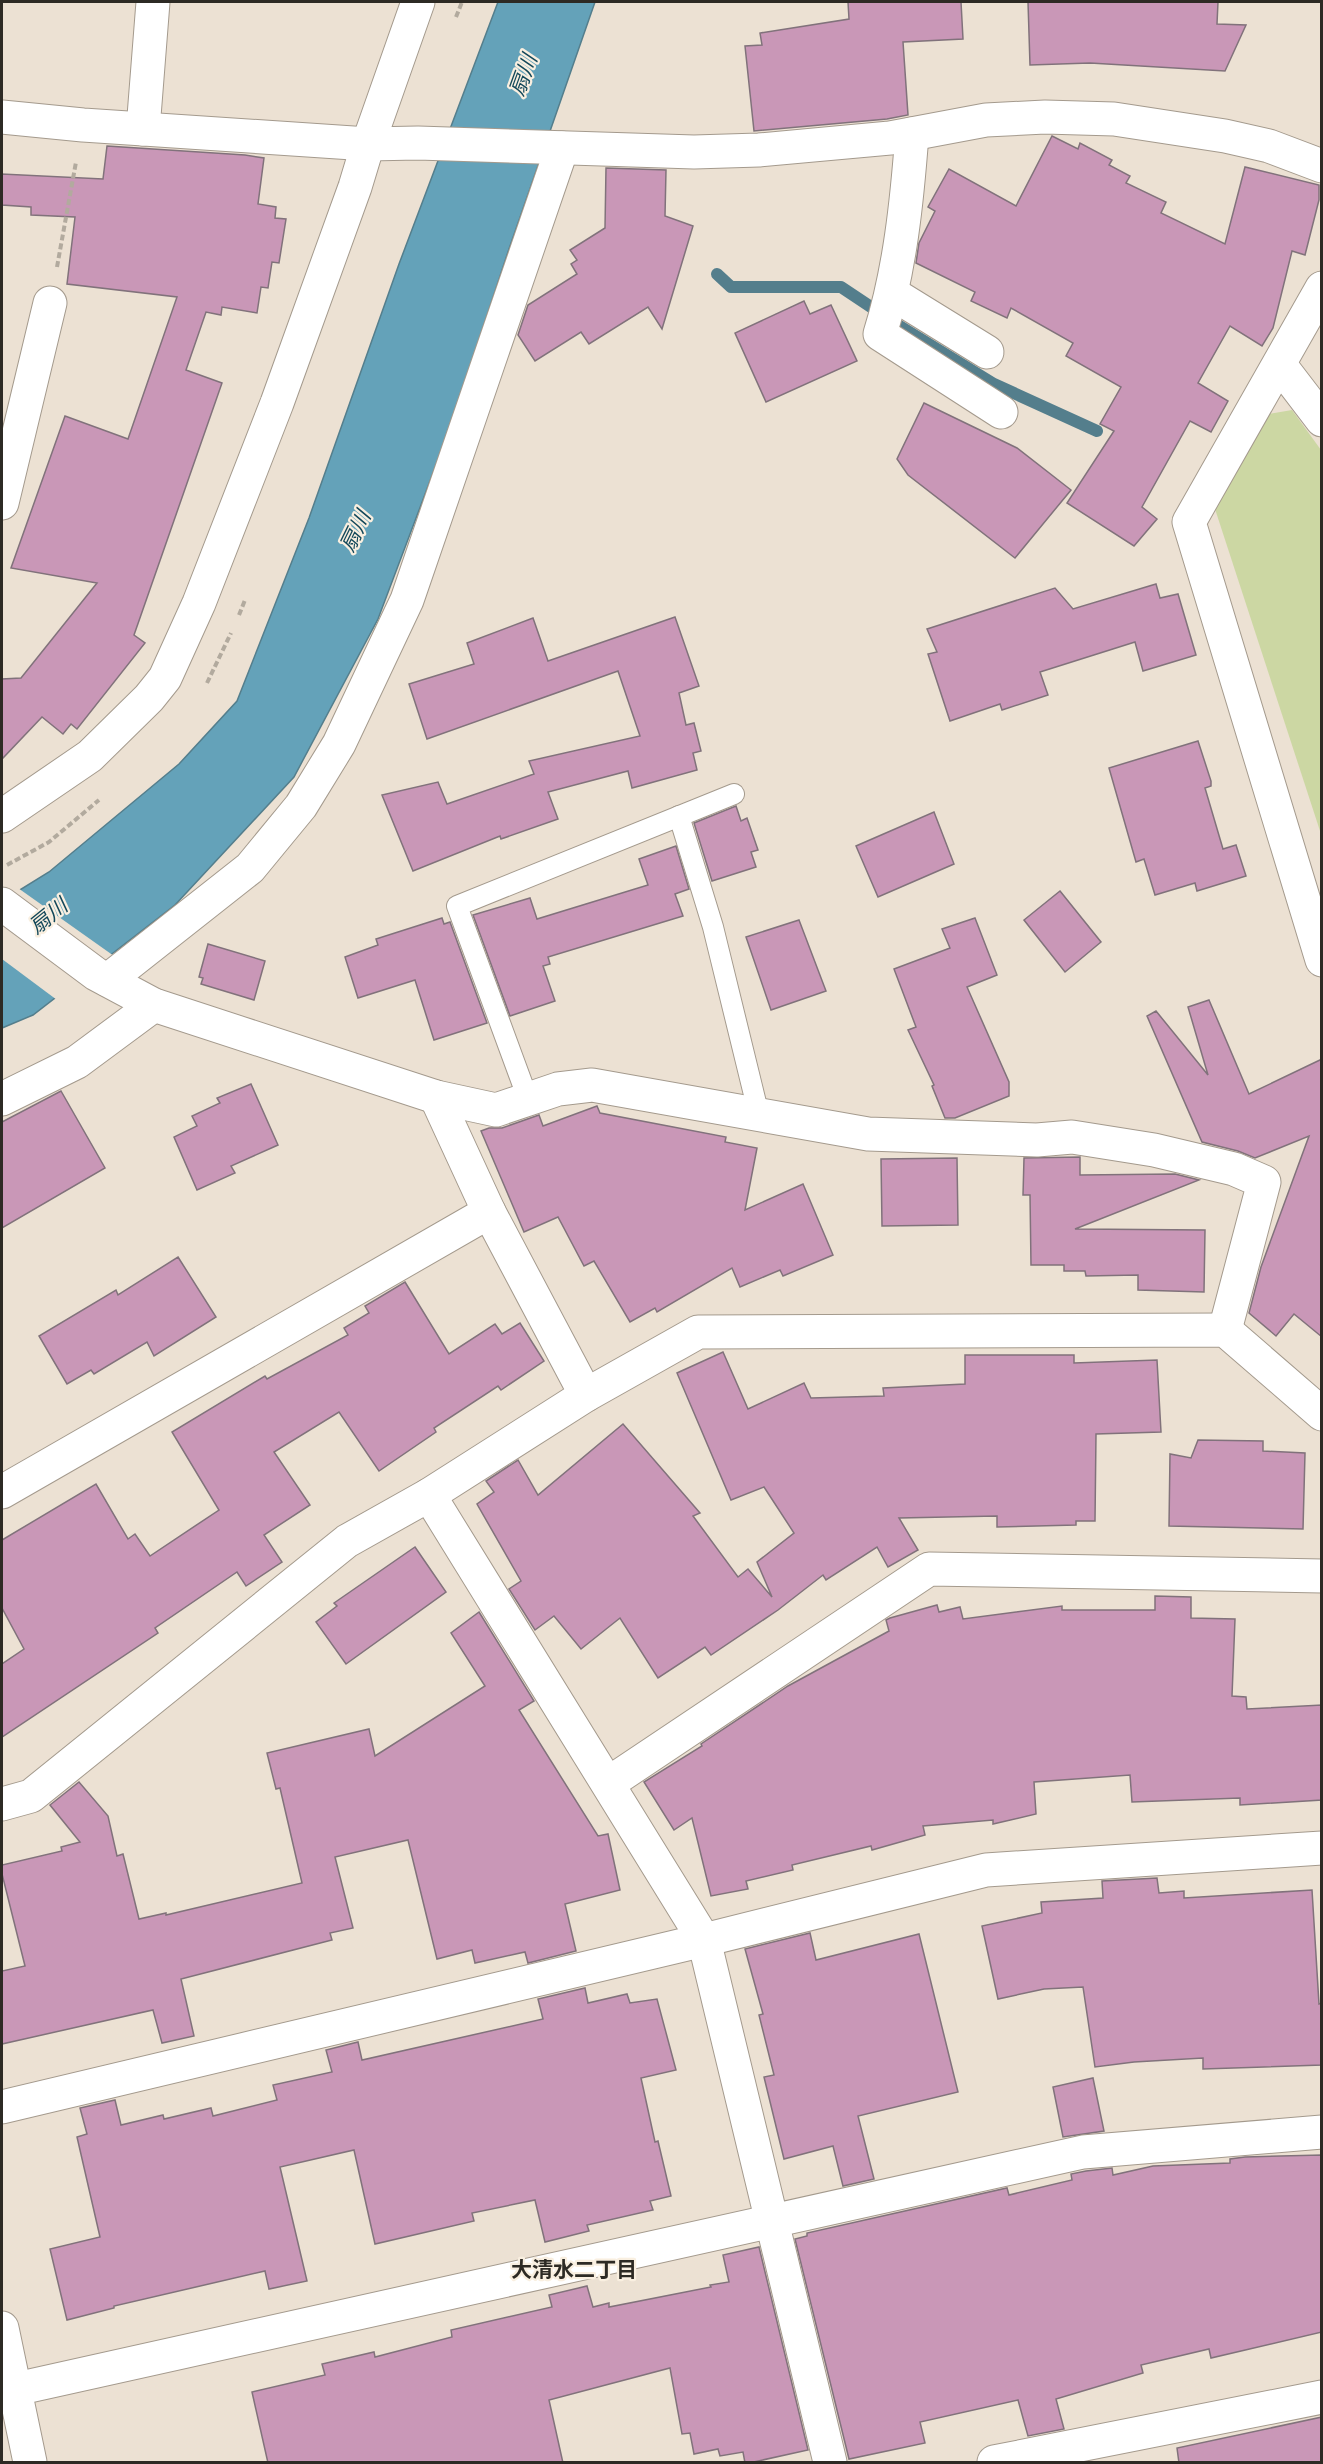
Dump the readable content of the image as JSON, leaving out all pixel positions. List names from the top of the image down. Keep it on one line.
{"districts":["大清水二丁目"],"water":["扇川"]}
